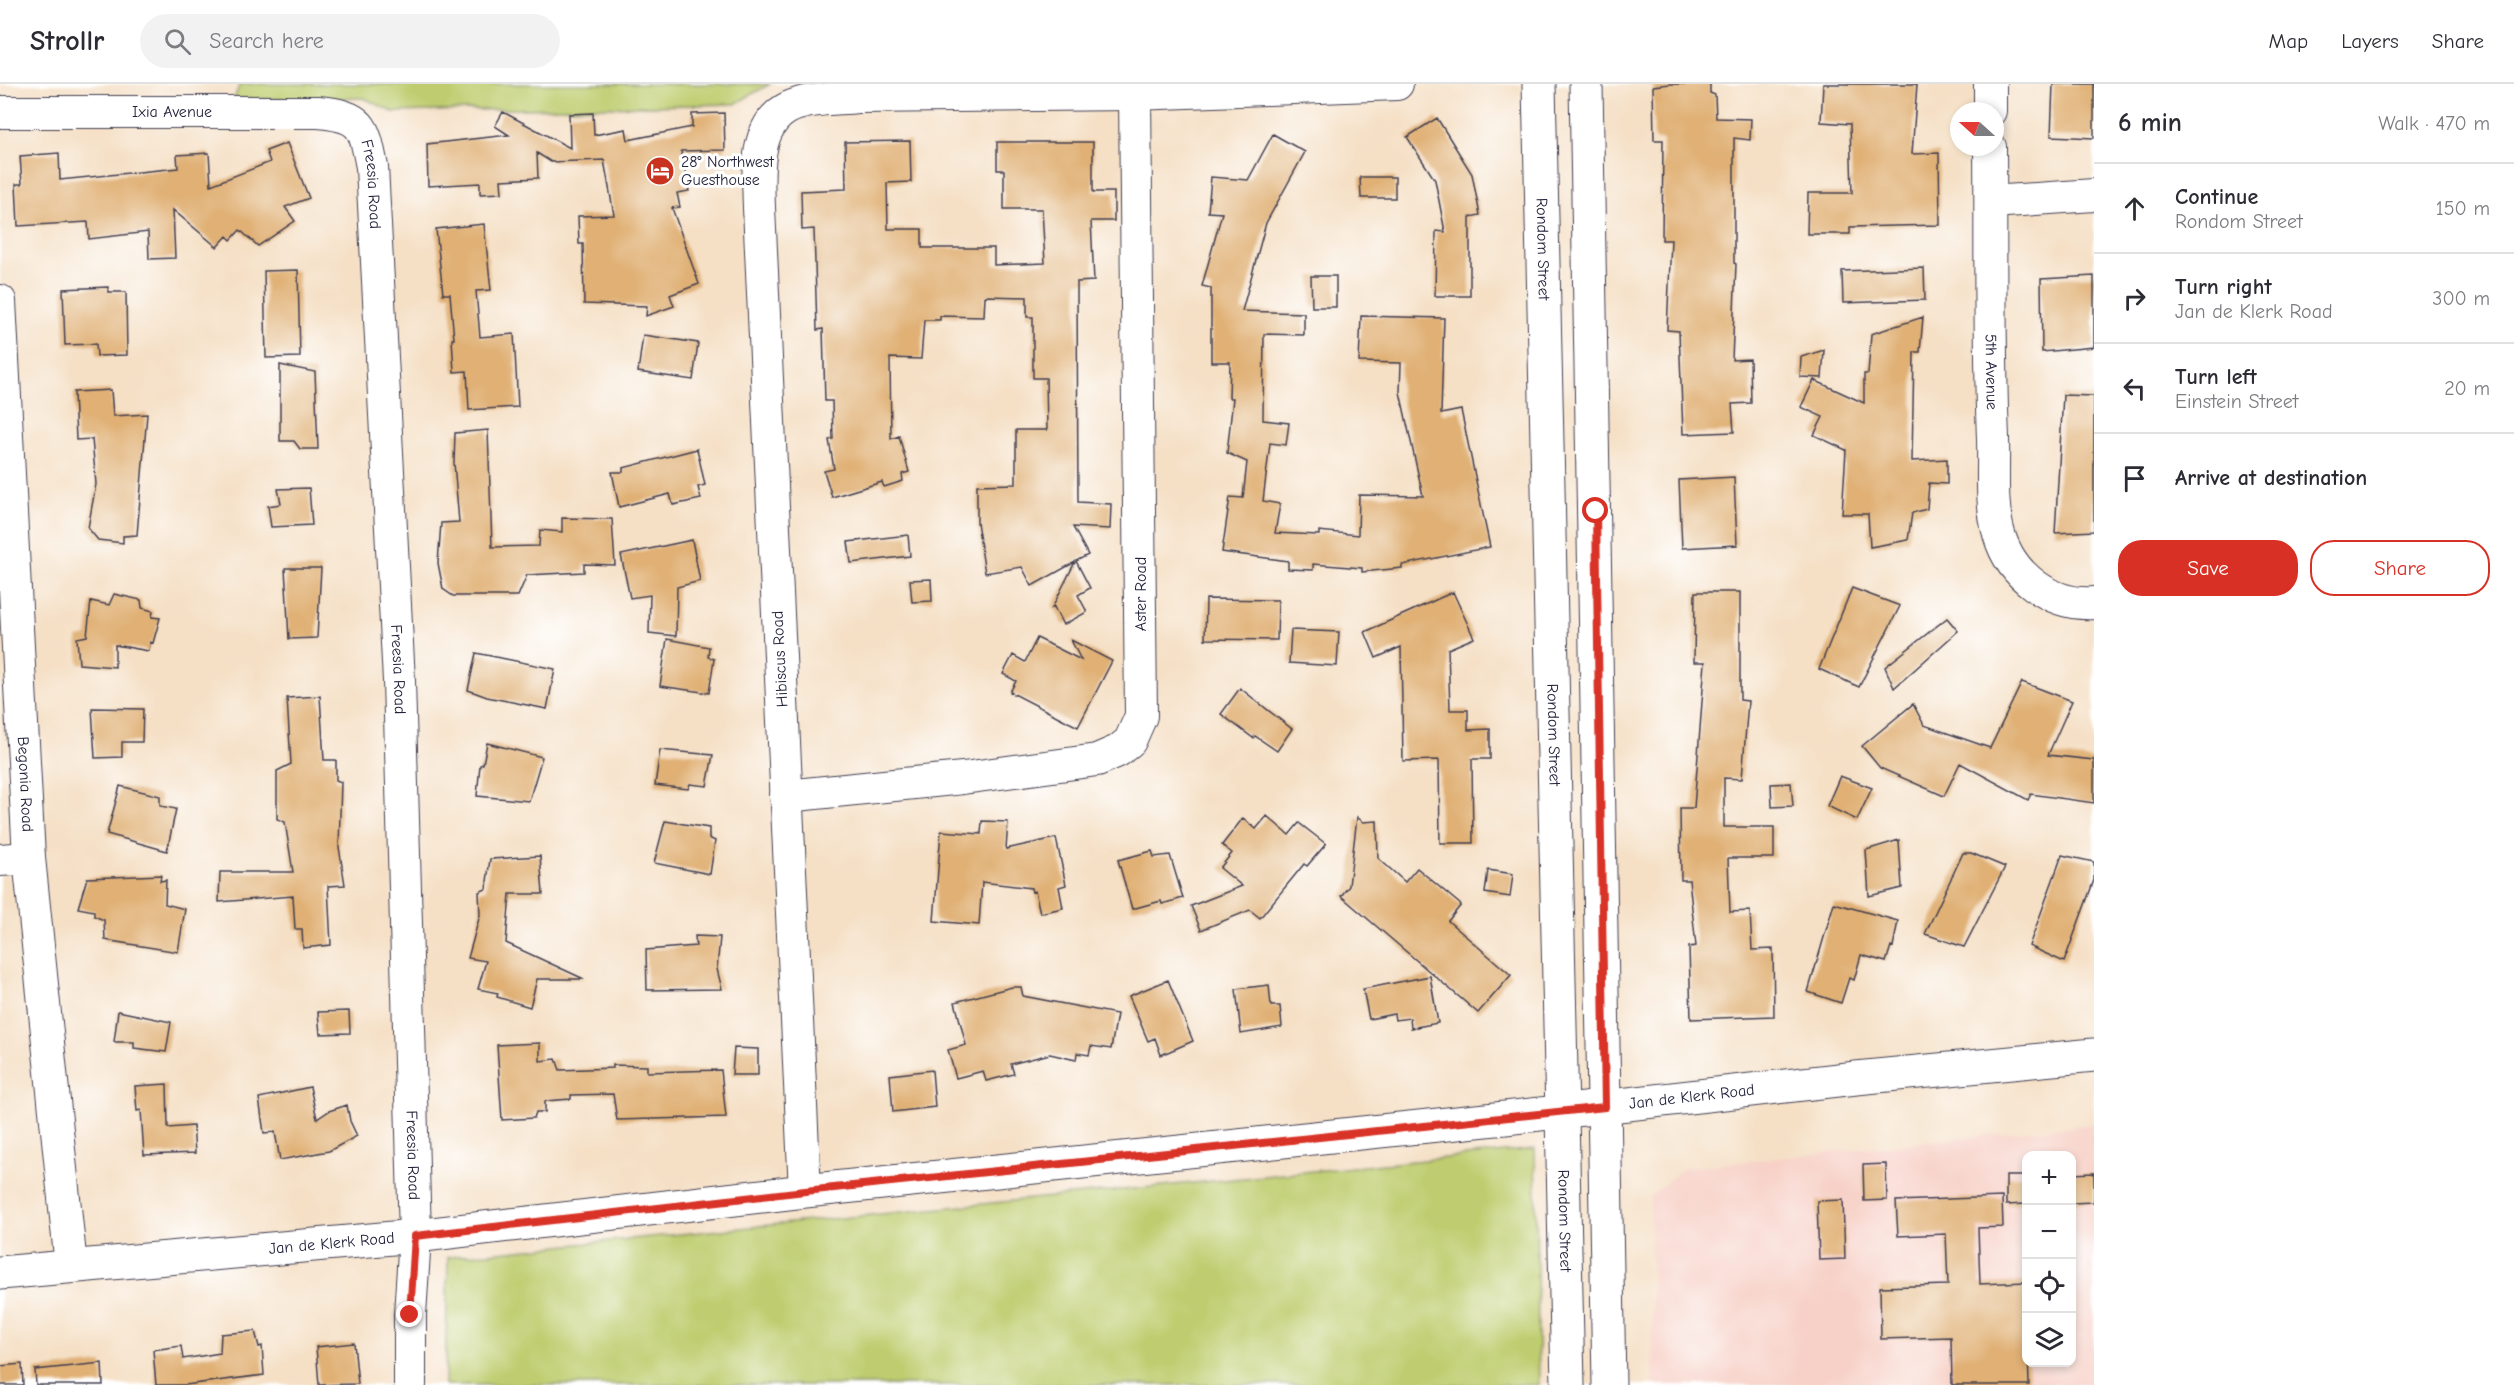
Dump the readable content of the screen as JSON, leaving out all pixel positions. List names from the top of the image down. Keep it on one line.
{"streets":{"street":["Ixia Avenue","Freesia Road","Rondom Street","5th Avenue","Aster Road","Hibiscus Road","Begonia Road","Jan de Klerk Road"]},"crossings":[["Ixia Avenue","Freesia Road"],["Freesia Road","Jan de Klerk Road"],["Rondom Street","Jan de Klerk Road"],["Aster Road","Hibiscus Road"],["Hibiscus Road","Jan de Klerk Road"],["Begonia Road","Jan de Klerk Road"]],"places":{"hotel":["28° Northwest Guesthouse"]},"north":"left","page":{"header":"Strollr","search":"Search here","nav":["Map","Layers","Share"],"heading":["6 min","Walk · 470 m"],"list":[["Continue","Rondom Street","150 m"],["Turn right","Jan de Klerk Road","300 m"],["Turn left","Einstein Street","20 m"],"Arrive at destination"],"buttons":["Save","Share"],"map_buttons":["+","−"]}}
